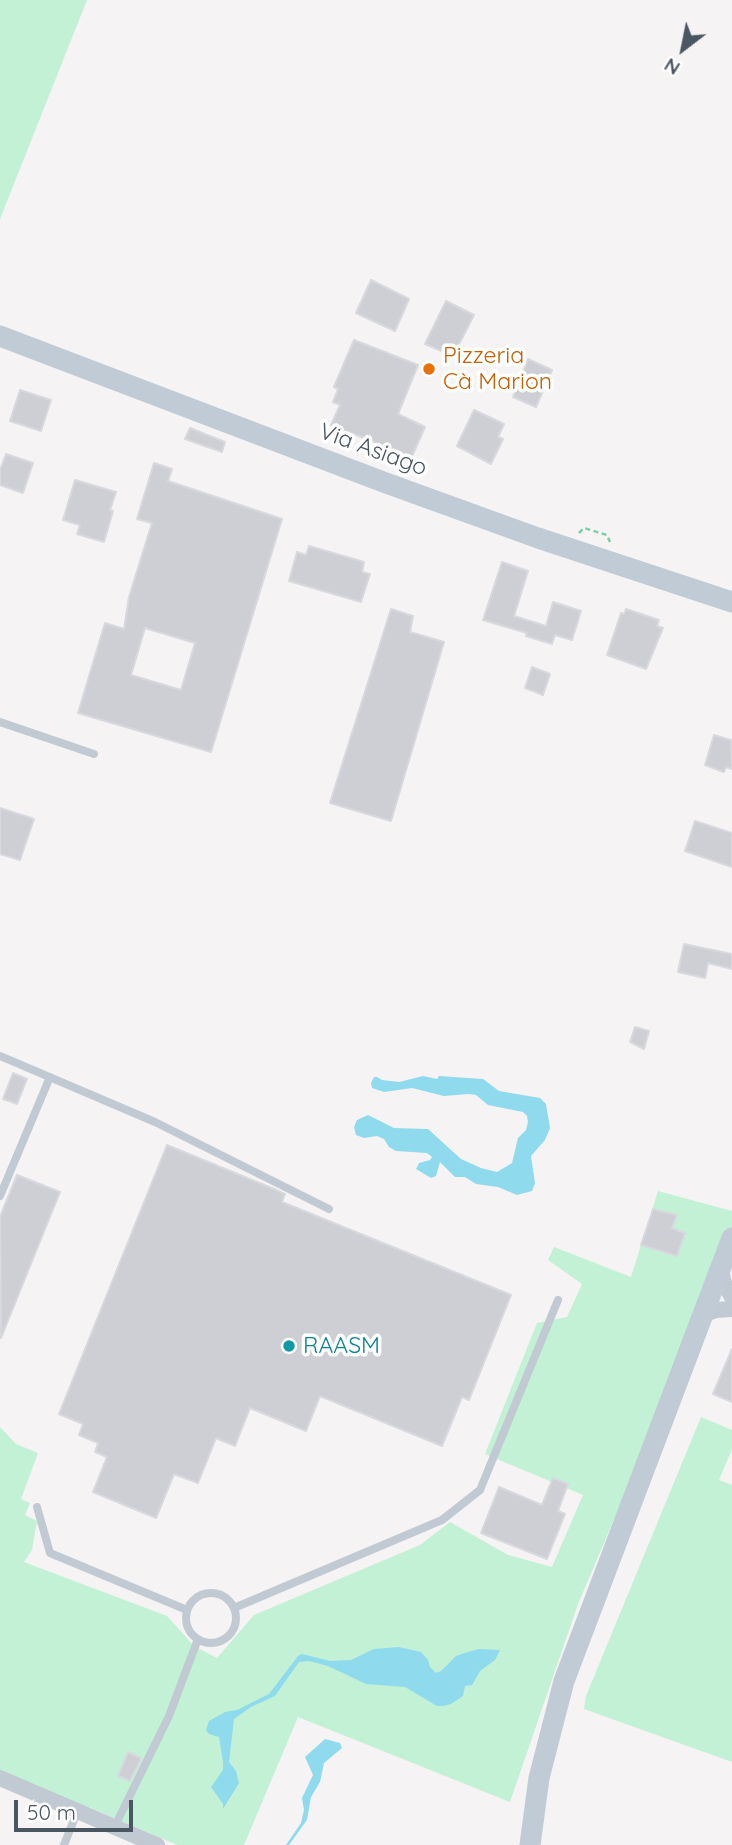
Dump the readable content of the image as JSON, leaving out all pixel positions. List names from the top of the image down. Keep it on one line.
{"streets":{"main road":["Via Asiago"]},"places":["Pizzeria Cà Marion","RAASM"],"scale_bar":"50 m","north":"bottom left"}
